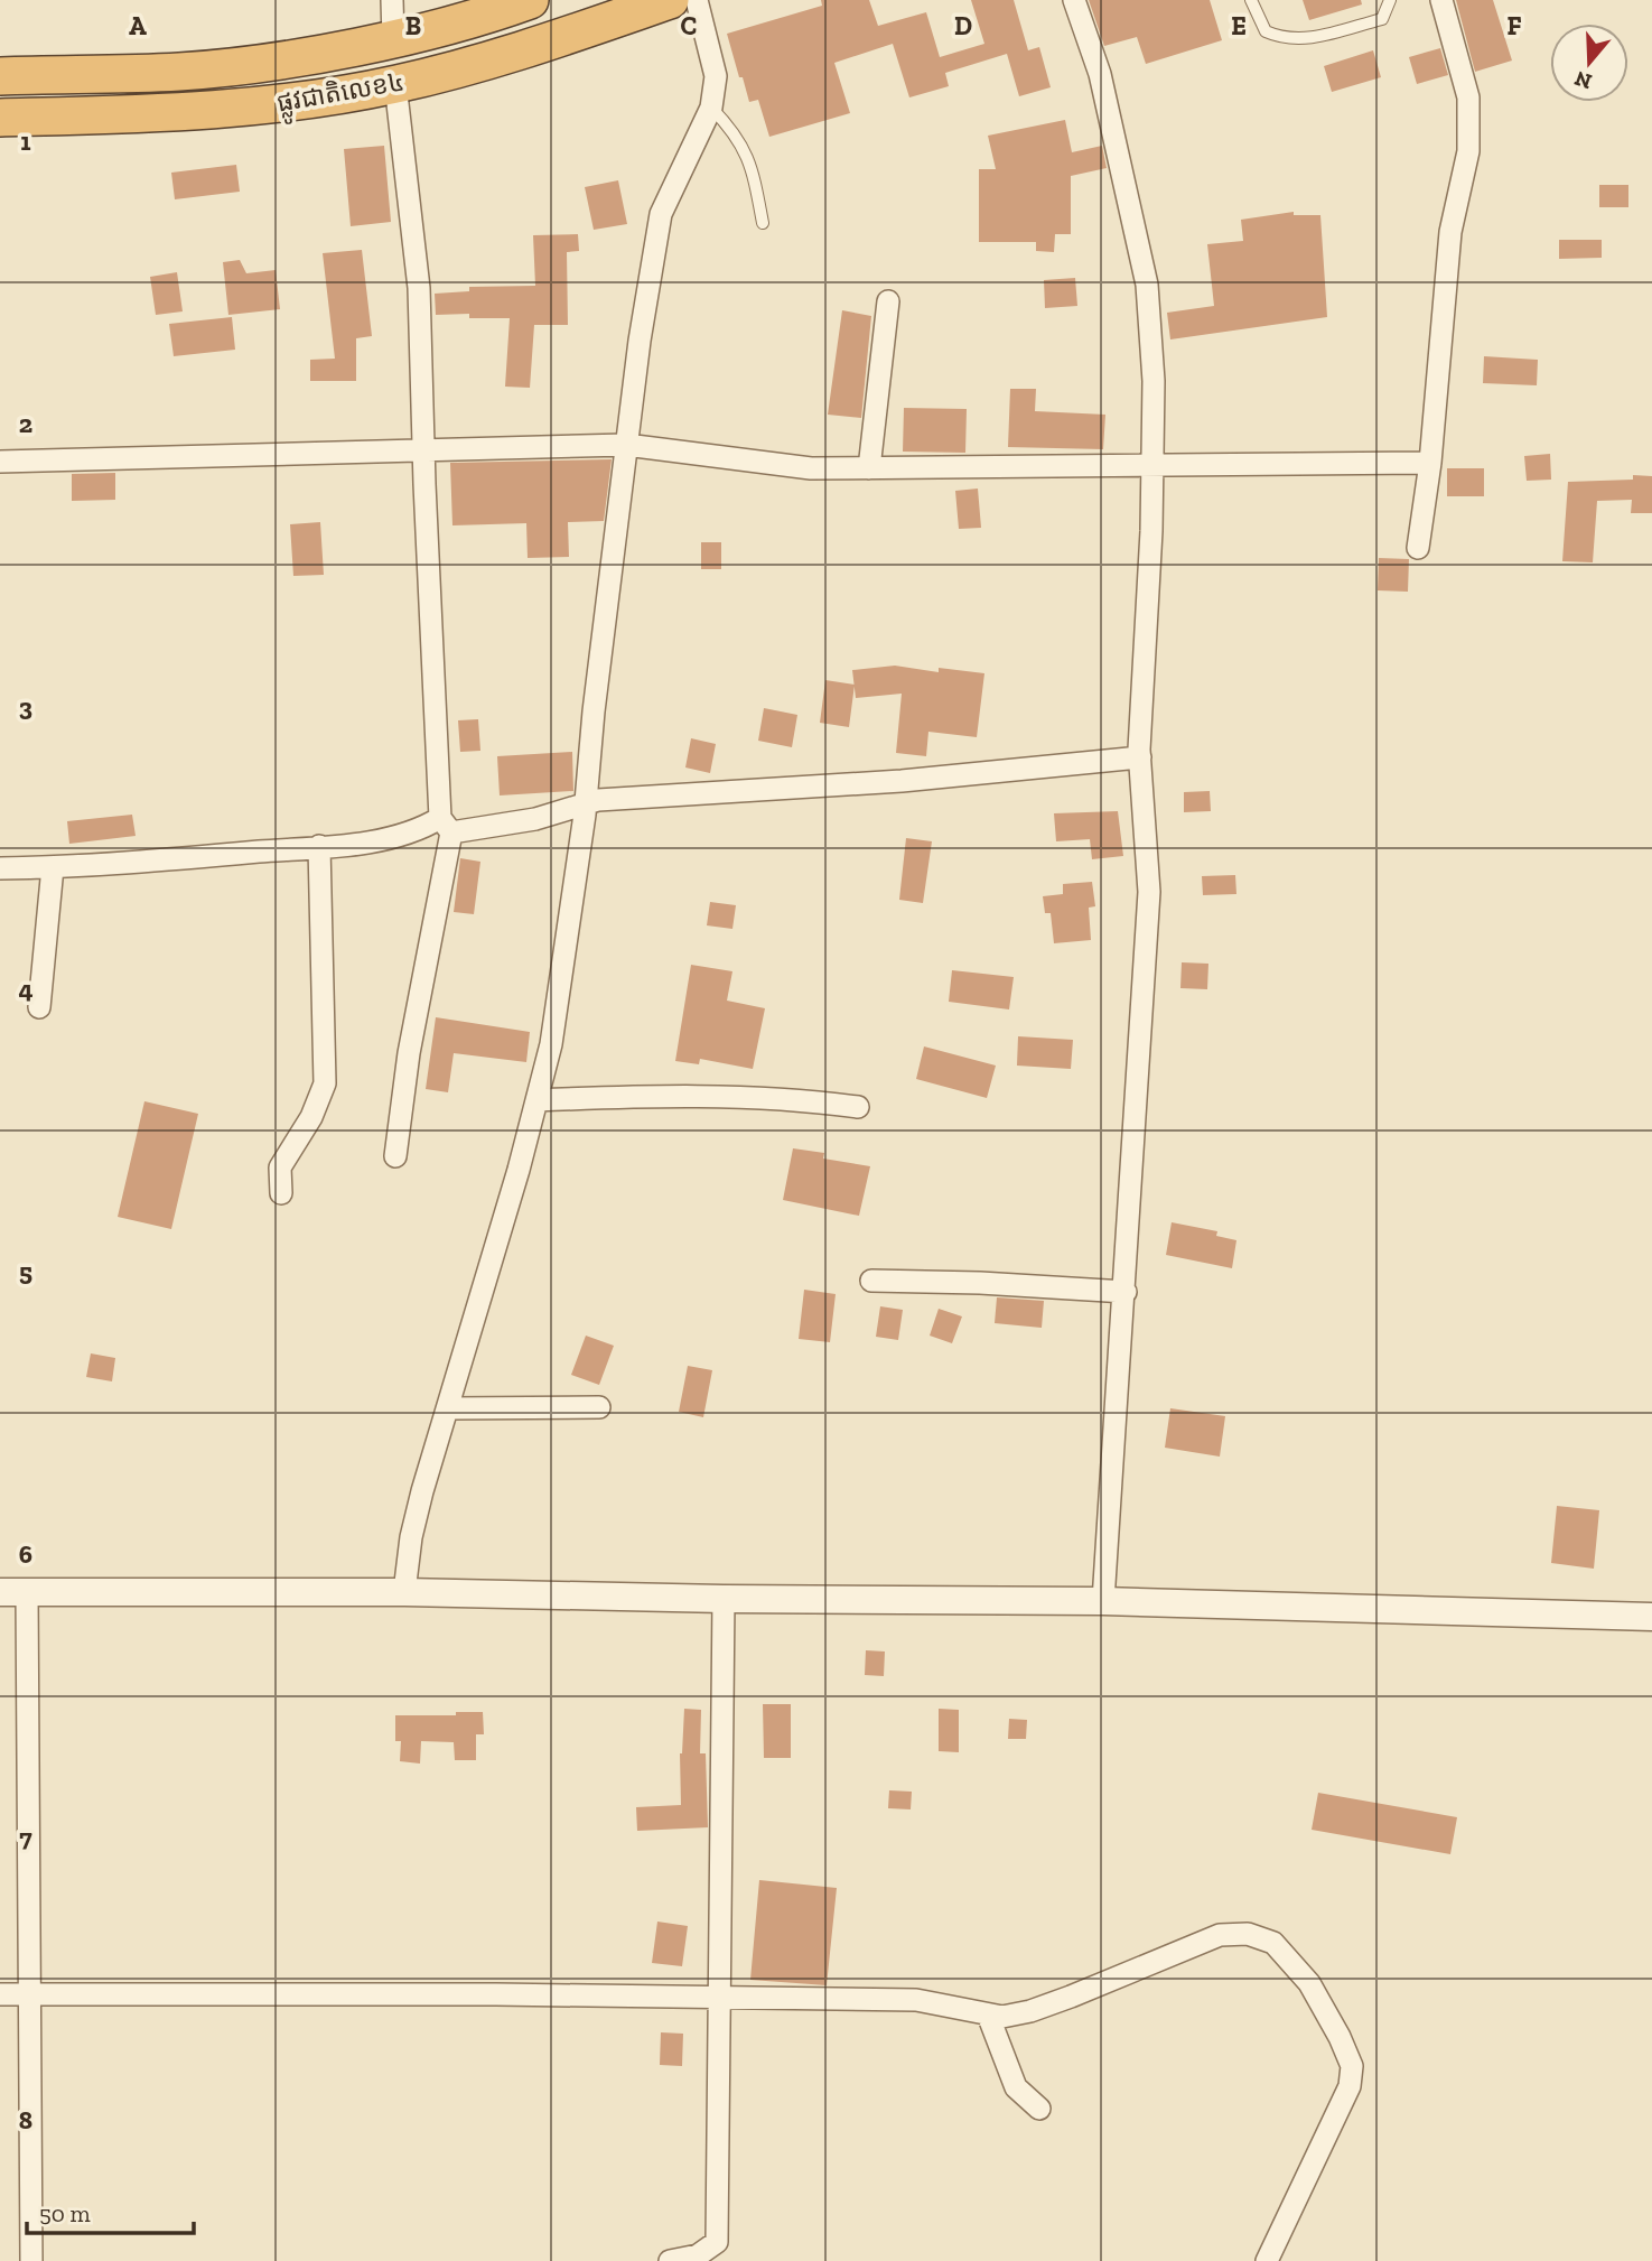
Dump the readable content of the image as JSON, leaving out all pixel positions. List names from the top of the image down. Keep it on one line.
{"streets":{"highway":["ផ្លូវជាតិលេខ៤"]},"scale_bar":"50 m","north":"bottom","grid":{"columns":["A","B","C","D","E","F"],"rows":["1","2","3","4","5","6","7","8"]}}
